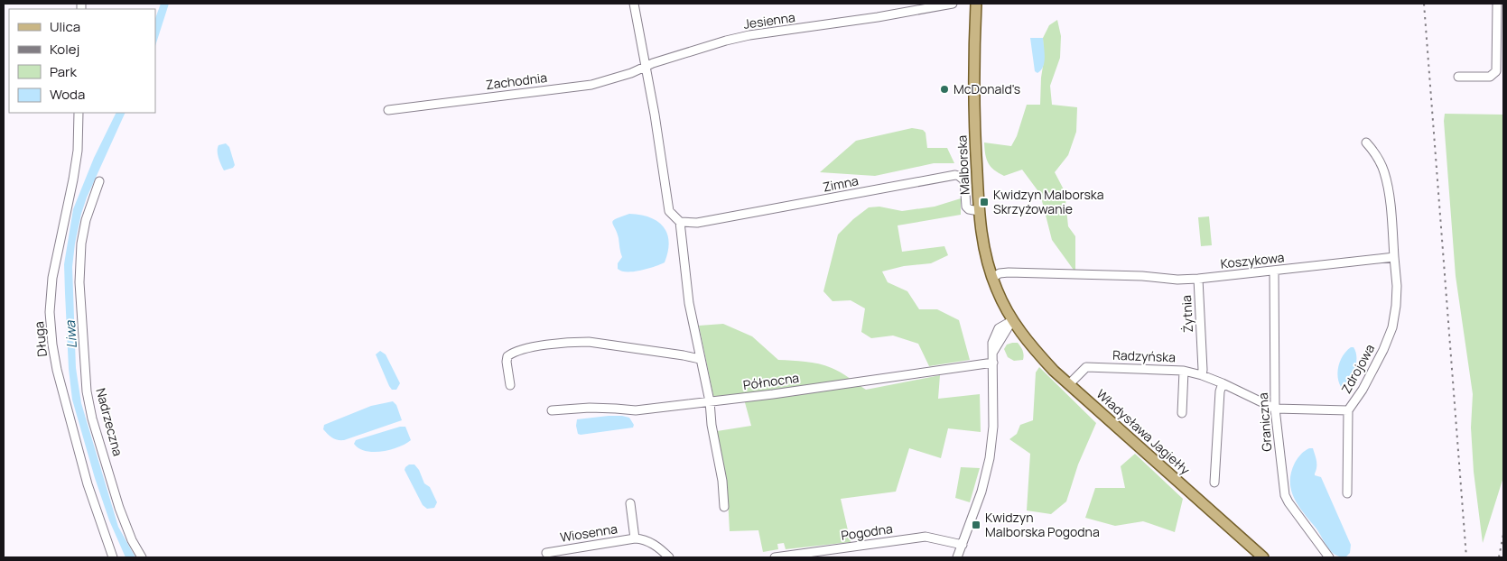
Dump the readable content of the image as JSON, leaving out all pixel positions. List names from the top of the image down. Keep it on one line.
{"streets":{"main road":["Malborska","Władysława Jagiełły"],"street":["Jesienna","Zachodnia","Zimna","Koszykowa","Żytnia","Długa","Radzyńska","Zdrojowa","Północna","Nadrzeczna","Graniczna","Pogodna","Wiosenna"]},"crossings":[["Jesienna","Zachodnia"],["Malborska","Zimna"],["Malborska","Koszykowa"],["Malborska","Władysława Jagiełły"],["Koszykowa","Żytnia"],["Koszykowa","Zdrojowa"],["Koszykowa","Graniczna"],["Żytnia","Radzyńska"],["Radzyńska","Zdrojowa"],["Radzyńska","Graniczna"],["Radzyńska","Władysława Jagiełły"]],"water":["Liwa"],"places":{"other":["McDonald's"],"transit":["Kwidzyn Malborska Skrzyżowanie","Kwidzyn Malborska Pogodna"]},"legend":["Ulica","Kolej","Park","Woda"]}
